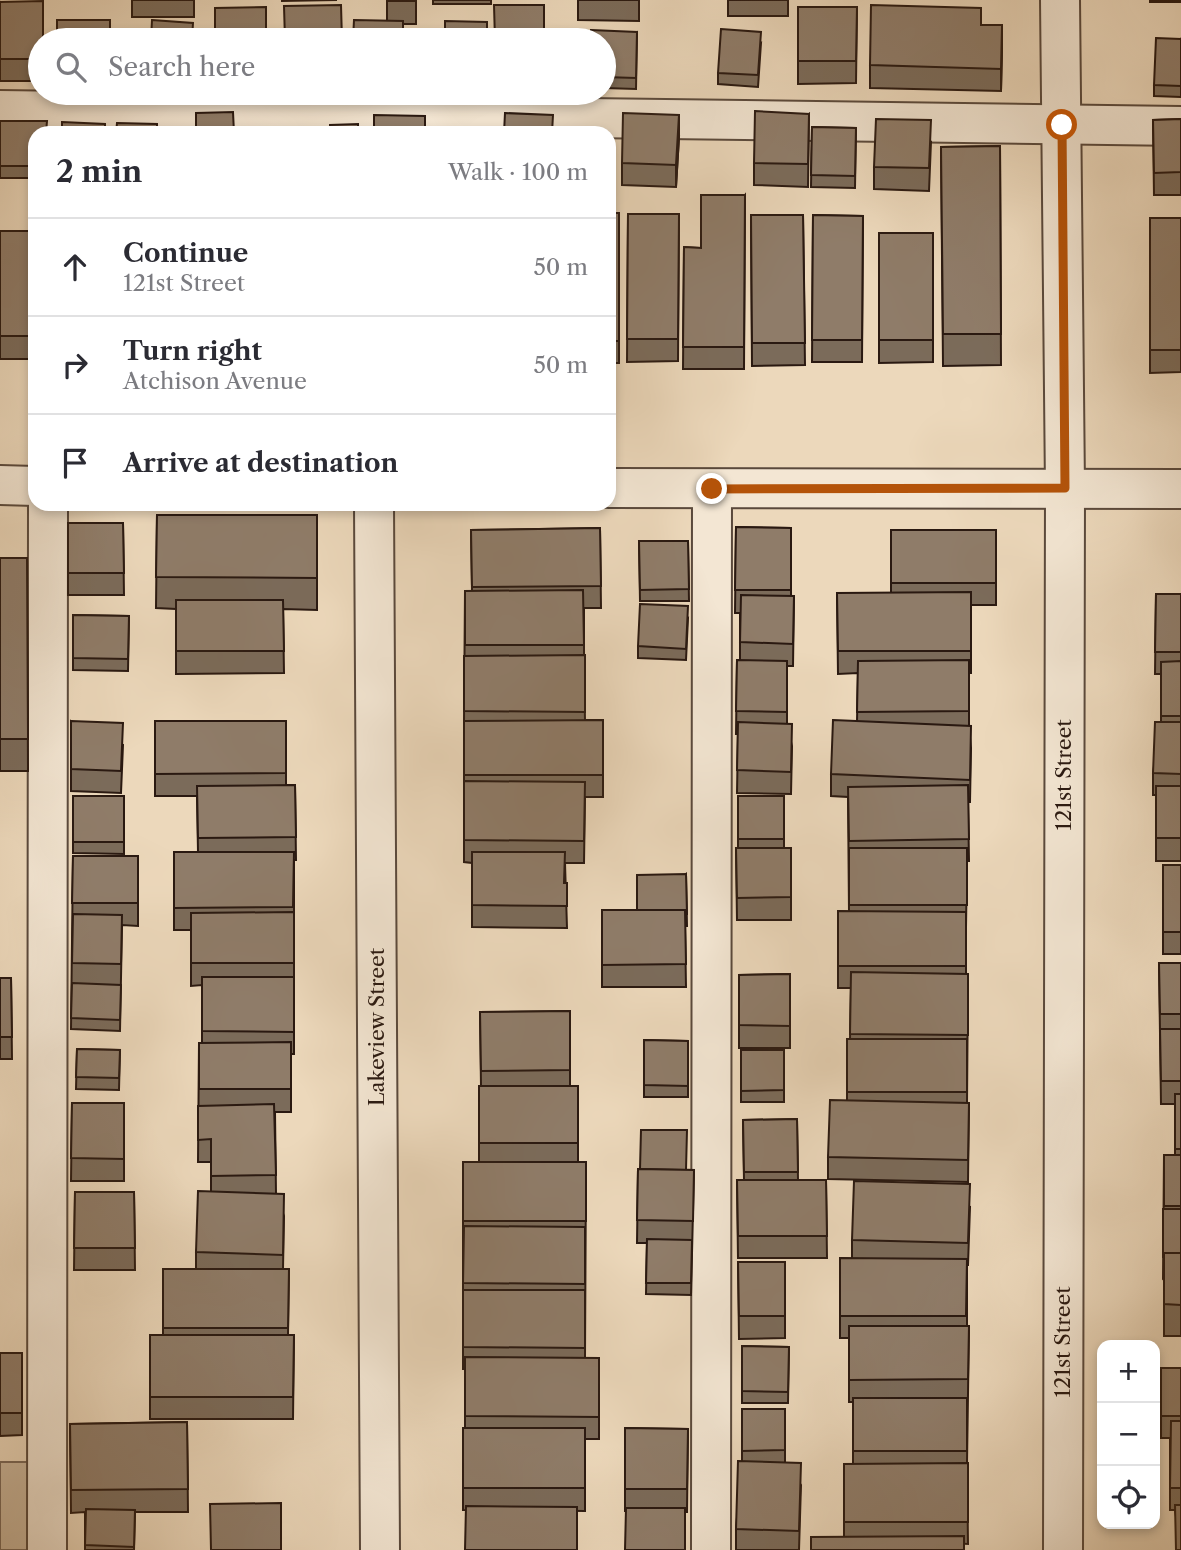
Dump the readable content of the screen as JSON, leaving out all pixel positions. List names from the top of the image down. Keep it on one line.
{"streets":{"street":["121st Street","Lakeview Street"]},"page":{"search":"Search here","heading":["2 min","Walk · 100 m"],"list":[["Continue","121st Street","50 m"],["Turn right","Atchison Avenue","50 m"],"Arrive at destination"],"map_buttons":["+","−"]}}
